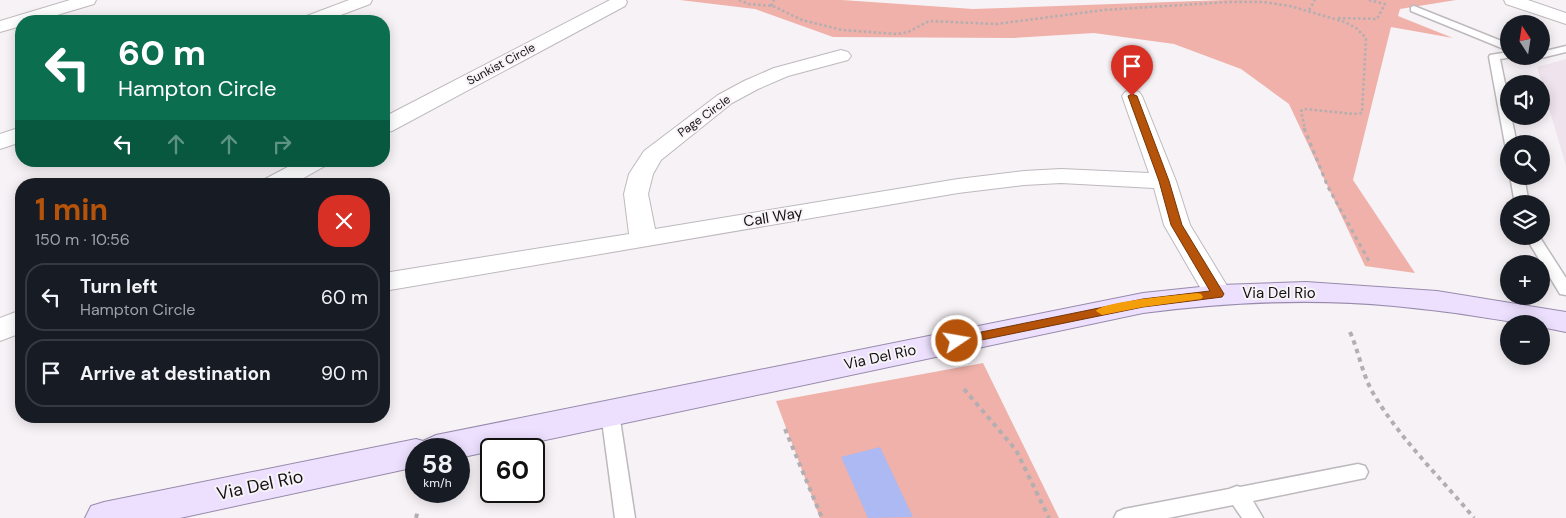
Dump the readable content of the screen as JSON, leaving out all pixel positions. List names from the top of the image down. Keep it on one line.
{"streets":{"main road":["Via Del Rio"],"street":["Sunkist Circle","Page Circle","Call Way"]},"crossings":[["Page Circle","Call Way"]],"north":"top","page":{"map_buttons":["+","−"],"turn":["60 m","Hampton Circle"],"heading":["1 min","150 m · 10:56"],"list":[{"name":"Turn left","note":"Hampton Circle","value":"60 m"},{"name":"Arrive at destination","value":"90 m"}],"speed":"58 km/h","limit":"60"}}
